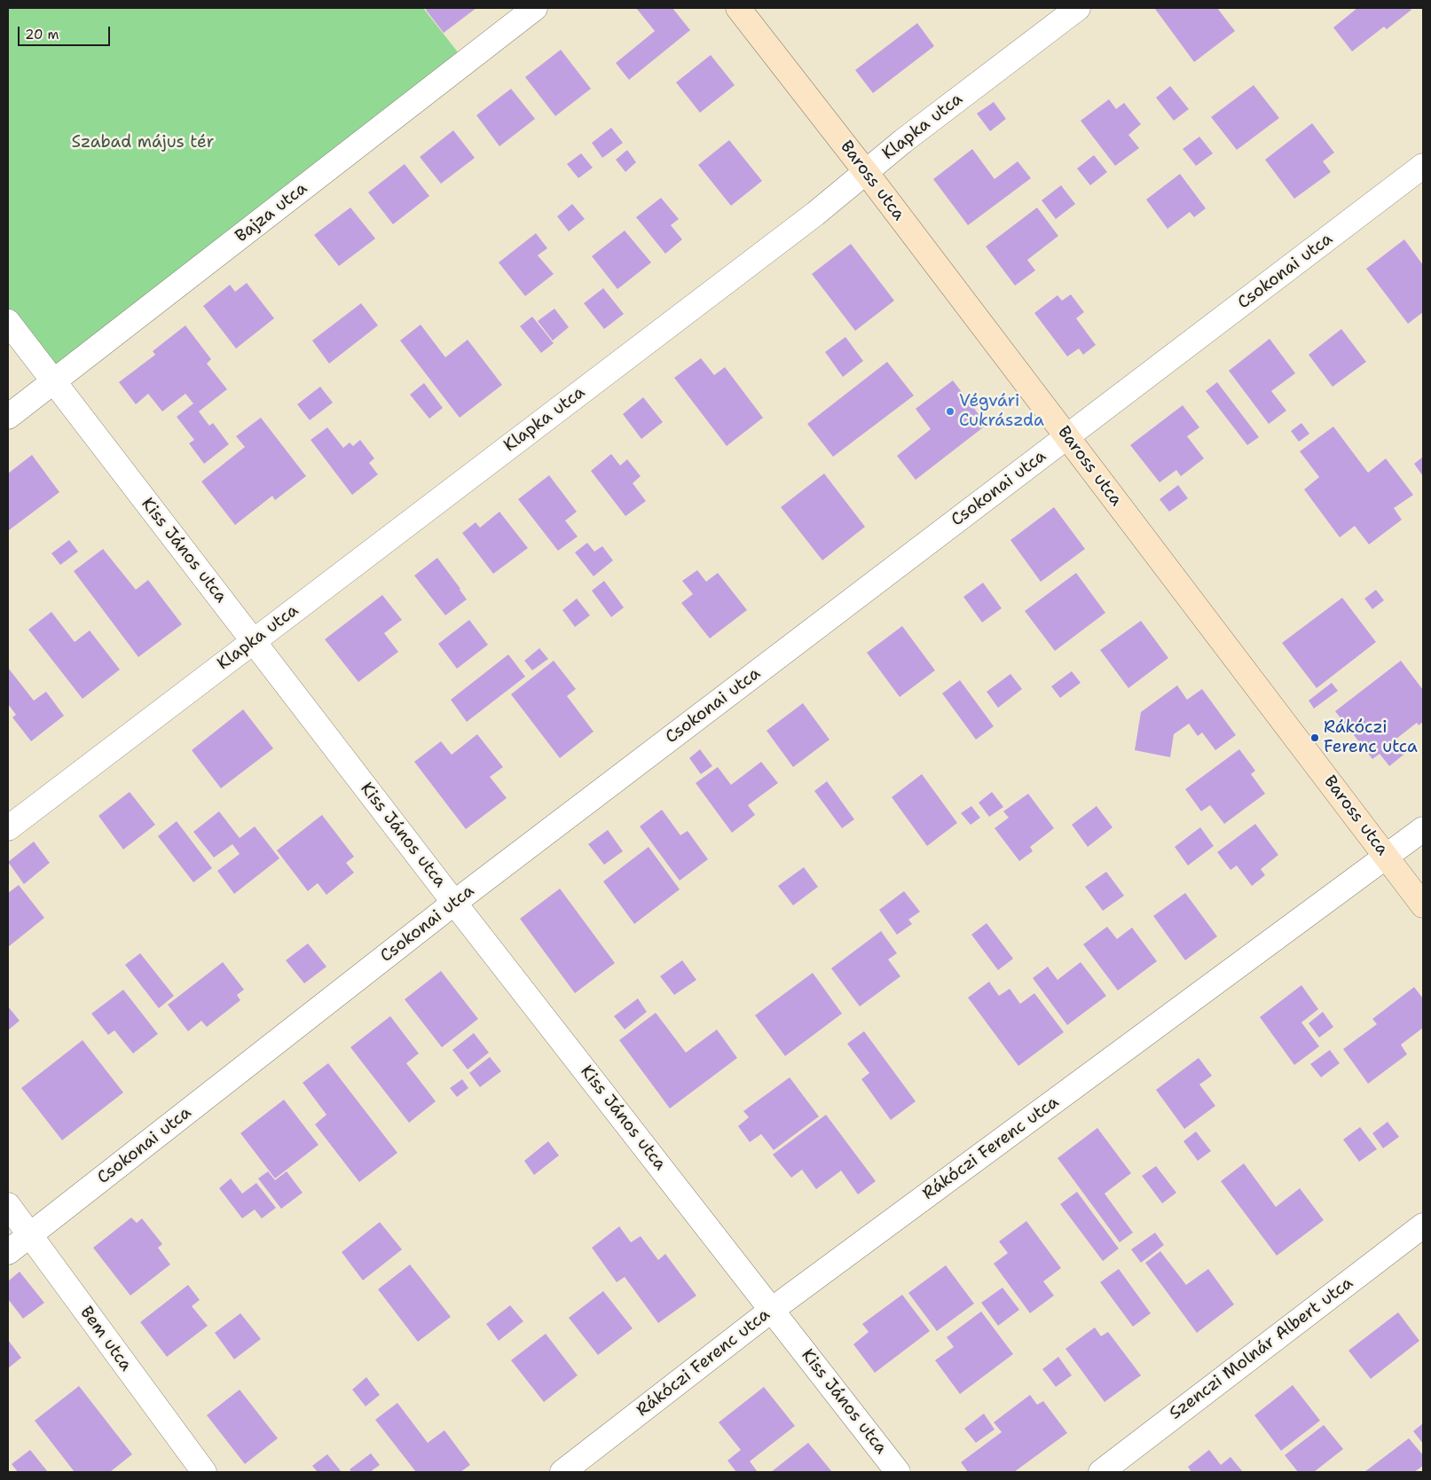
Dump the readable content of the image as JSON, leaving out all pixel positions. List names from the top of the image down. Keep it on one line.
{"streets":{"street":["Klapka utca","Baross utca","Bajza utca","Csokonai utca","Kiss János utca","Rákóczi Ferenc utca","Bem utca","Szenczi Molnár Albert utca"]},"crossings":[["Klapka utca","Baross utca"],["Klapka utca","Kiss János utca"],["Baross utca","Csokonai utca"],["Baross utca","Rákóczi Ferenc utca"],["Bajza utca","Kiss János utca"],["Csokonai utca","Kiss János utca"],["Csokonai utca","Bem utca"],["Kiss János utca","Rákóczi Ferenc utca"]],"parks":["Szabad május tér"],"places":["Végvári Cukrászda","Rákóczi Ferenc utca"],"scale_bar":"20 m"}
